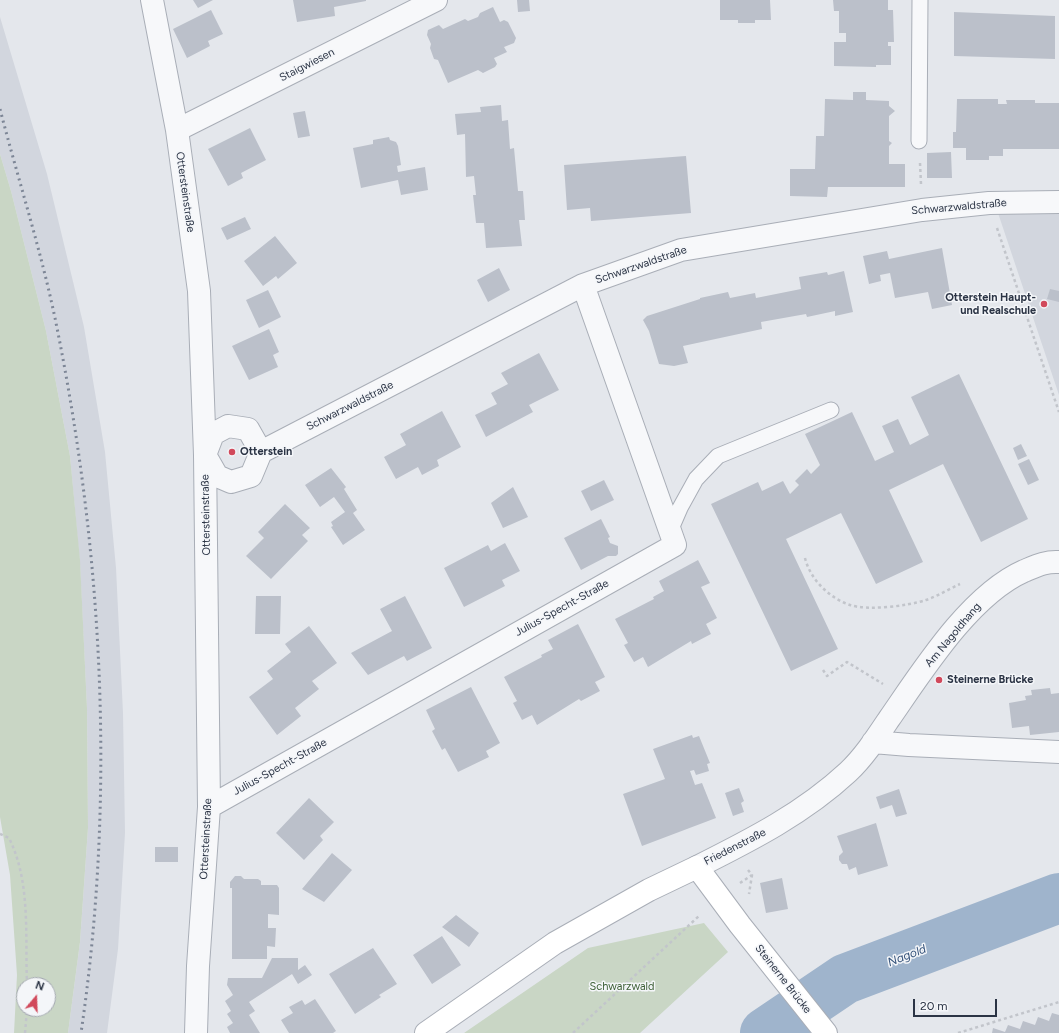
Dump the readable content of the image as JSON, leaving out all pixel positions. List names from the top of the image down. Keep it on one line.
{"streets":{"street":["Staigwiesen","Ottersteinstraße","Schwarzwaldstraße","Julius-Specht-Straße","Am Nagoldhang","Friedenstraße","Steinerne Brücke"]},"crossings":[["Staigwiesen","Ottersteinstraße"],["Ottersteinstraße","Schwarzwaldstraße"],["Ottersteinstraße","Julius-Specht-Straße"],["Schwarzwaldstraße","Julius-Specht-Straße"],["Am Nagoldhang","Friedenstraße"],["Friedenstraße","Steinerne Brücke"]],"water":["Nagold"],"parks":["Schwarzwald"],"places":["Otterstein Haupt- und Realschule","Otterstein","Steinerne Brücke"],"scale_bar":"20 m","north":"top"}
